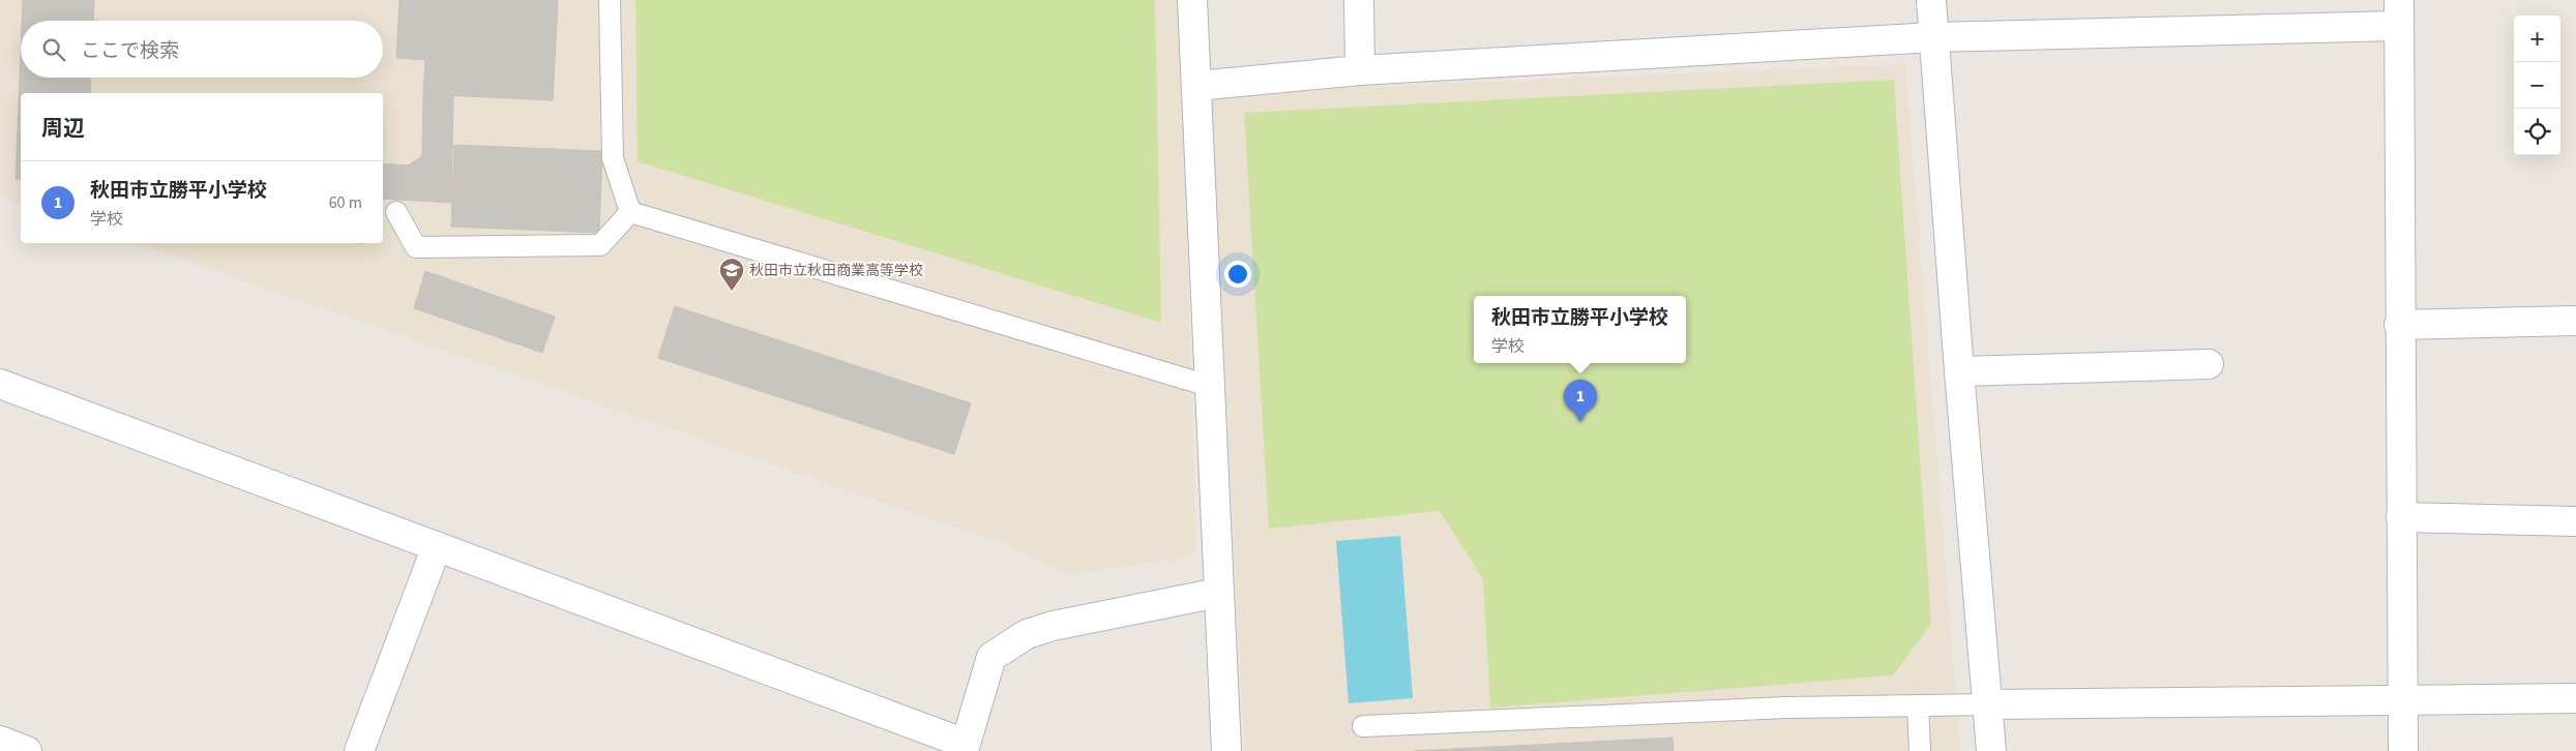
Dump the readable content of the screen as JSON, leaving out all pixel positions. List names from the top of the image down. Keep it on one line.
{"places":{"school or university":["秋田市立秋田商業高等学校"]},"page":{"map_buttons":["+","−"],"search":"ここで検索","heading":"周辺","list":[{"mark":"1","name":"秋田市立勝平小学校","note":"学校","value":"60 m"}],"popup":["秋田市立勝平小学校","学校"],"pins":"1"}}
